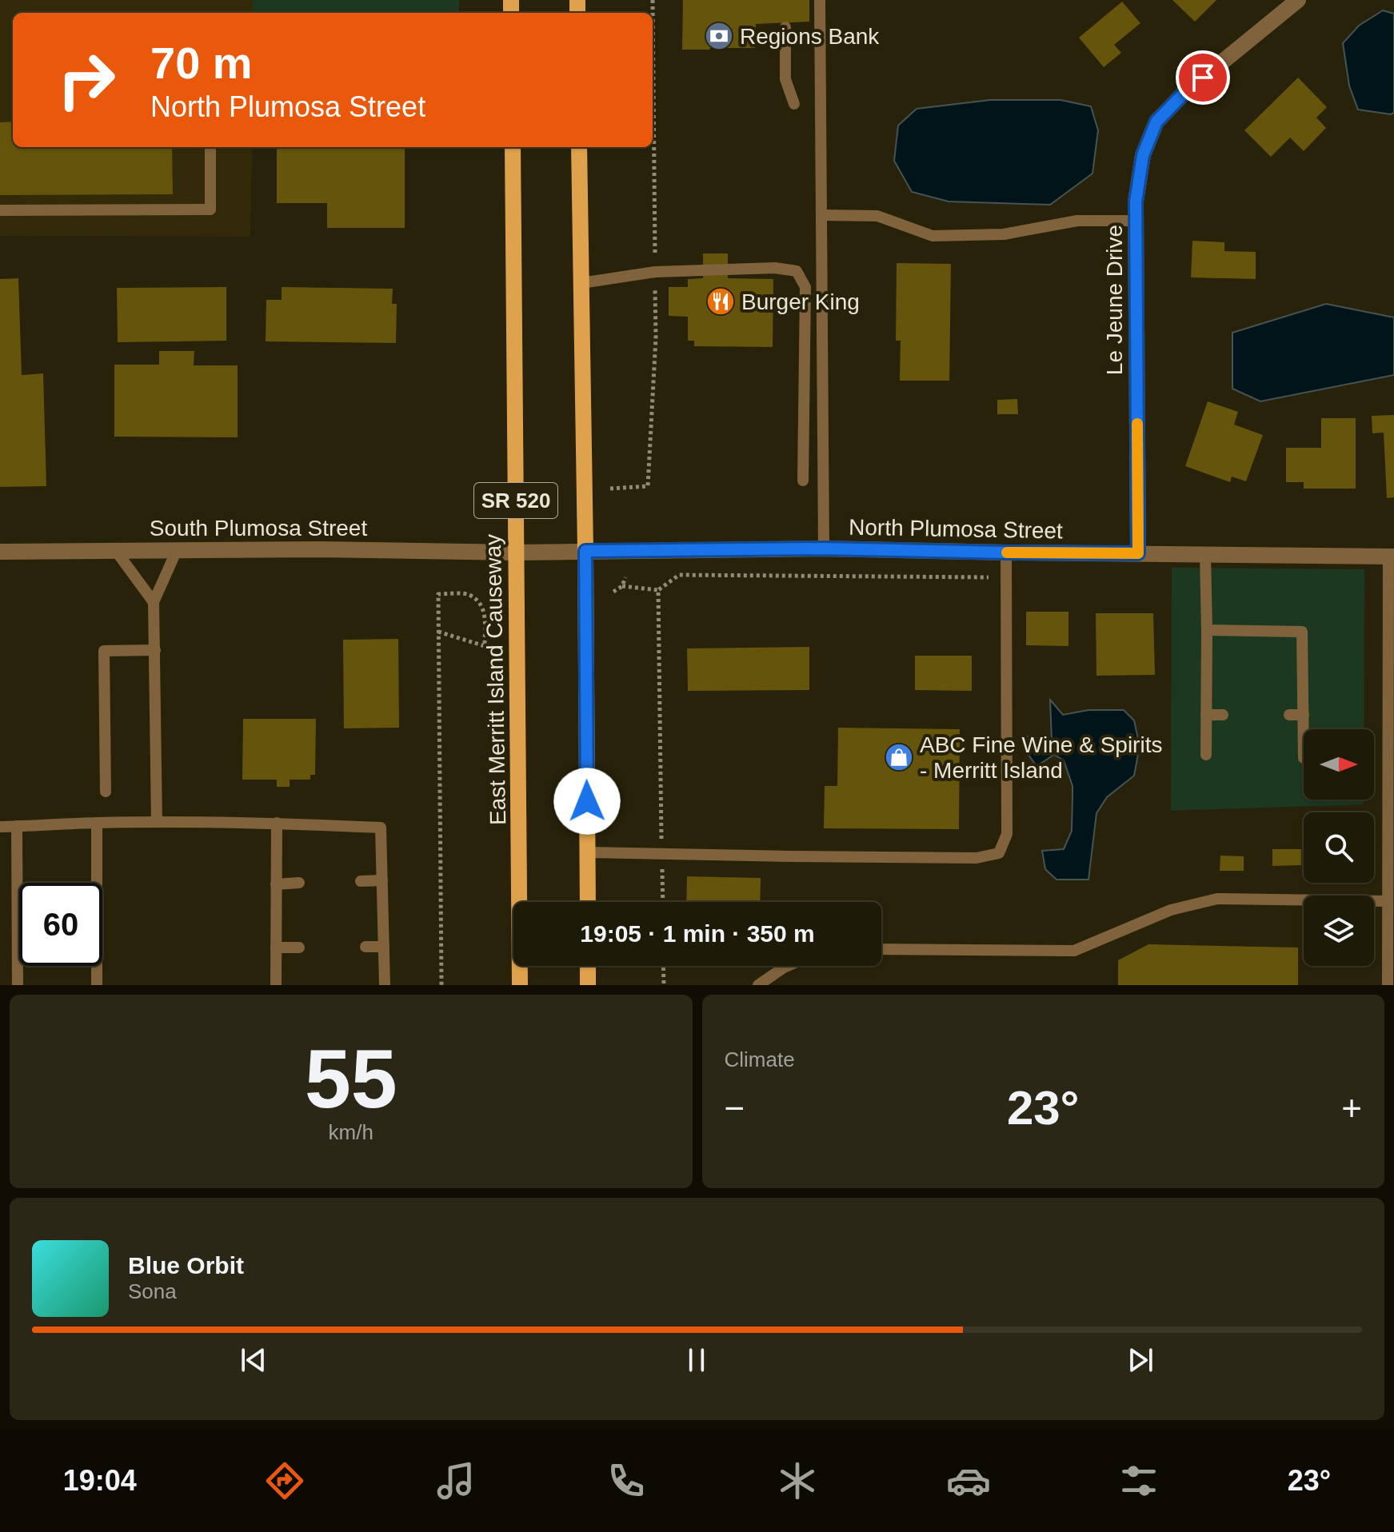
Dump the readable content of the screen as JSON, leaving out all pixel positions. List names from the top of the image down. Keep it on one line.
{"streets":{"main road":["SR 520","East Merritt Island Causeway"],"street":["Le Jeune Drive","South Plumosa Street","North Plumosa Street"]},"crossings":[["Le Jeune Drive","North Plumosa Street"],["SR 520","North Plumosa Street"],["South Plumosa Street","North Plumosa Street"],["South Plumosa Street","East Merritt Island Causeway"],["North Plumosa Street","East Merritt Island Causeway"]],"places":{"bank":["Regions Bank"],"restaurant":["Burger King"],"shop":["ABC Fine Wine & Spirits - Merritt Island"]},"north":"right","page":{"turn":["70 m","North Plumosa Street"],"limit":"60","trip":"19:05 · 1 min · 350 m","tile":[["55","km/h"],"Climate"],"heat":["−","23°","+"],"song":["Blue Orbit","Sona"],"tabs":["19:04","23°"]}}
